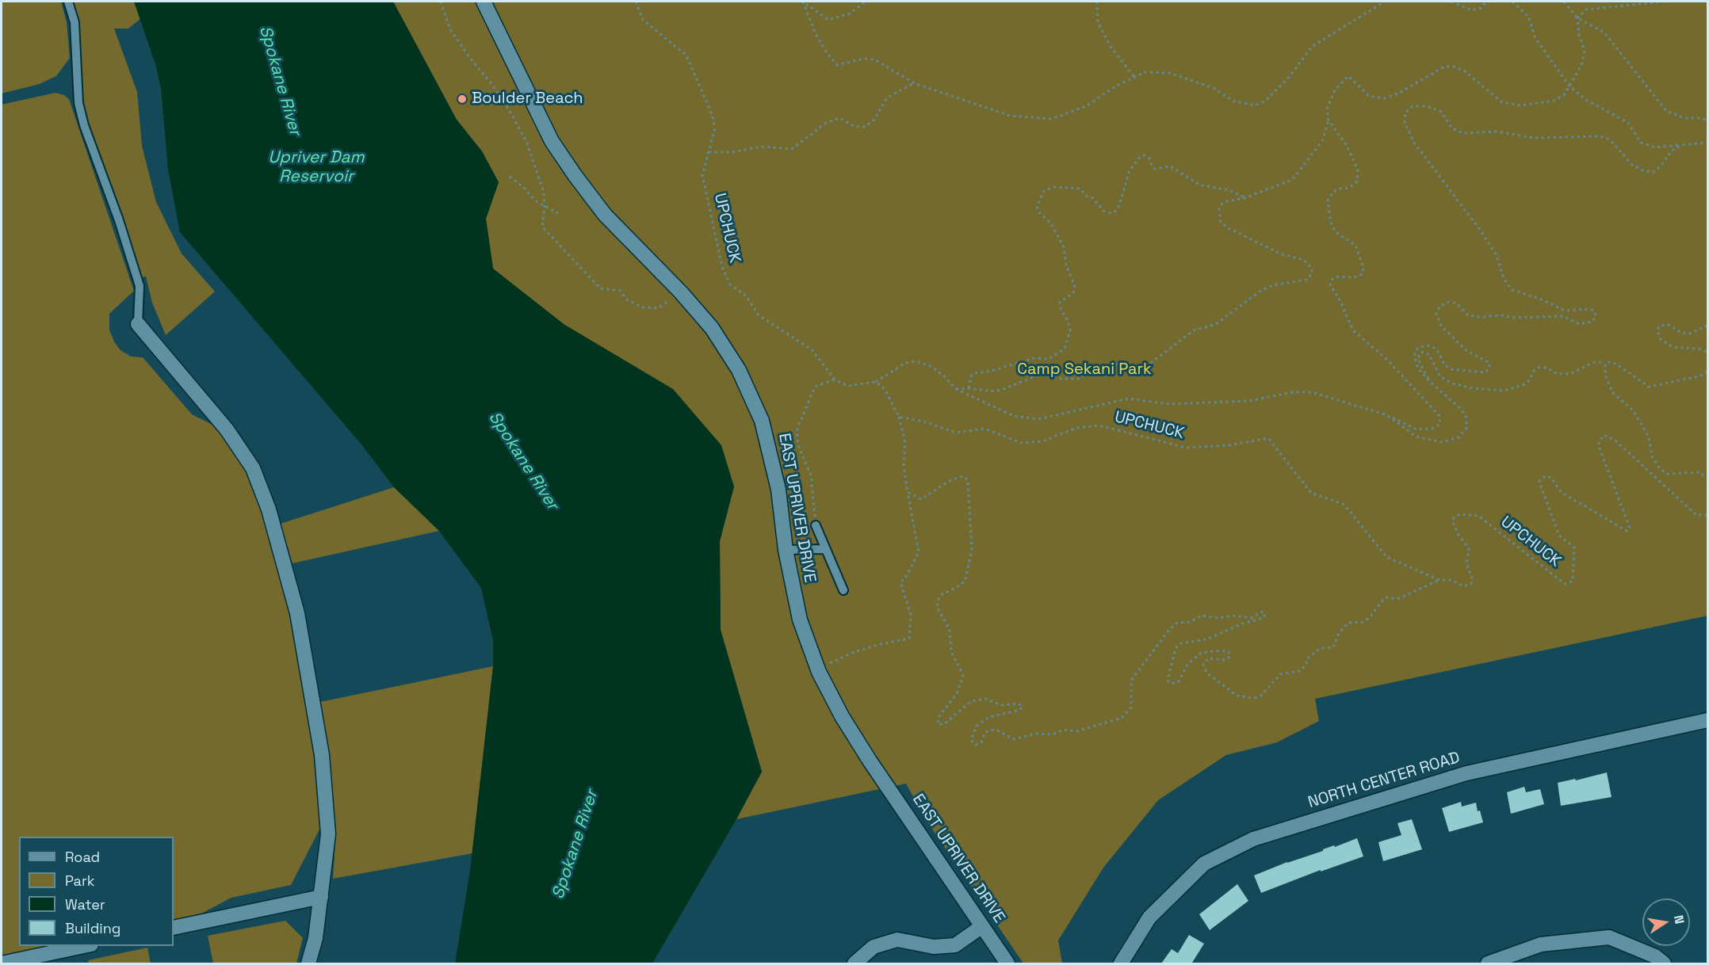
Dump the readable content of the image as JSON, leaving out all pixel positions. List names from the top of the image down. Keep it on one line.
{"streets":{"street":["EAST UPRIVER DRIVE","NORTH CENTER ROAD"],"path":["UPCHUCK"]},"water":["Spokane River","Upriver Dam Reservoir"],"parks":["Camp Sekani Park"],"places":["Boulder Beach"],"legend":["Road","Park","Water","Building"],"north":"right"}
